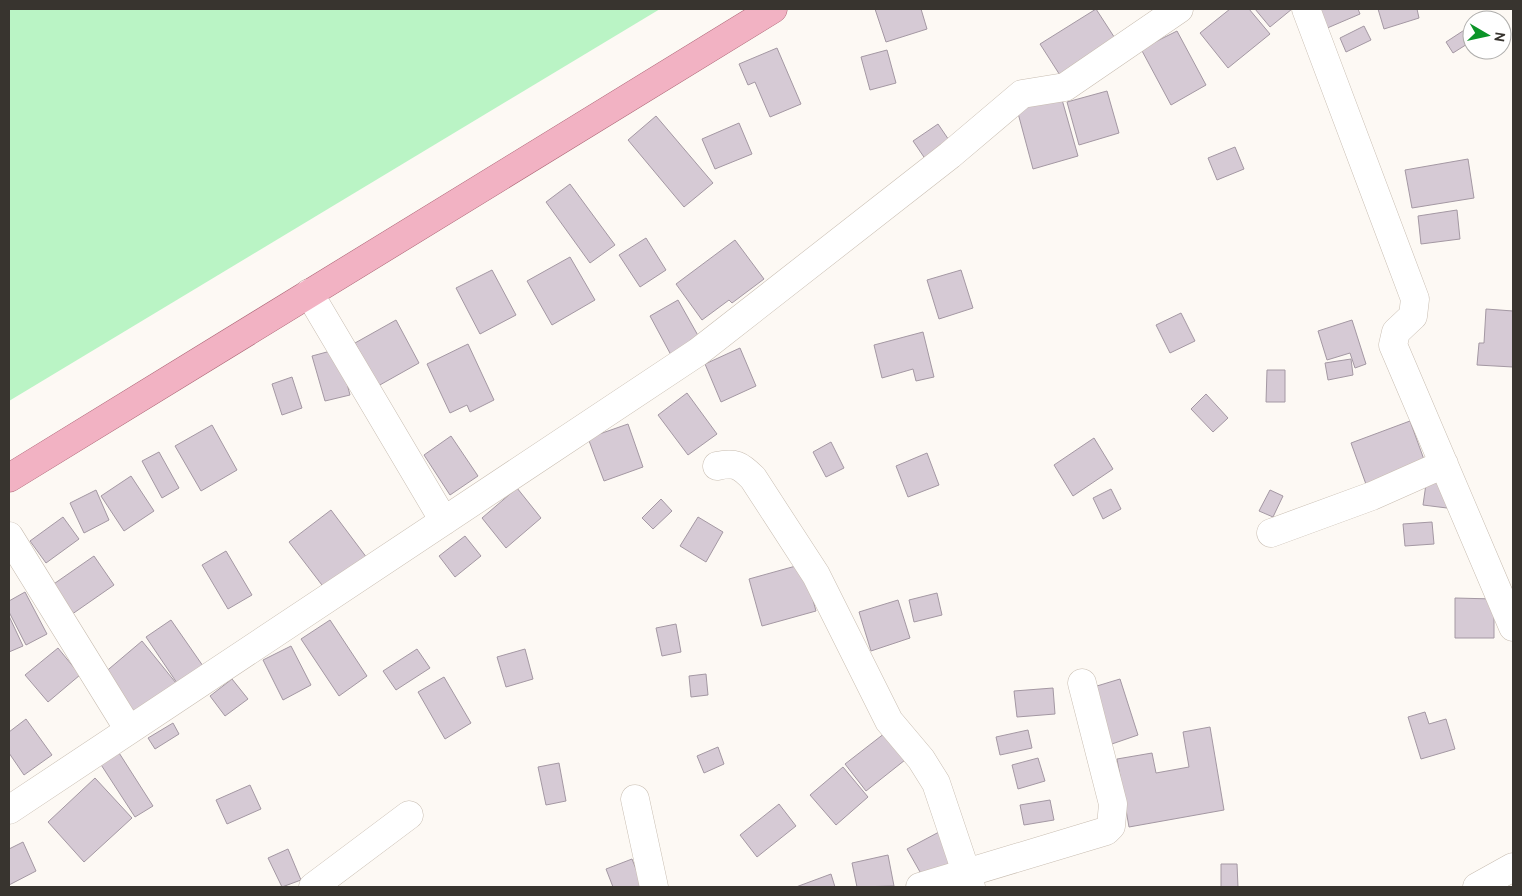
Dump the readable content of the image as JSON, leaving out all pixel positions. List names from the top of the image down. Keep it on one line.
{"north":"right"}
